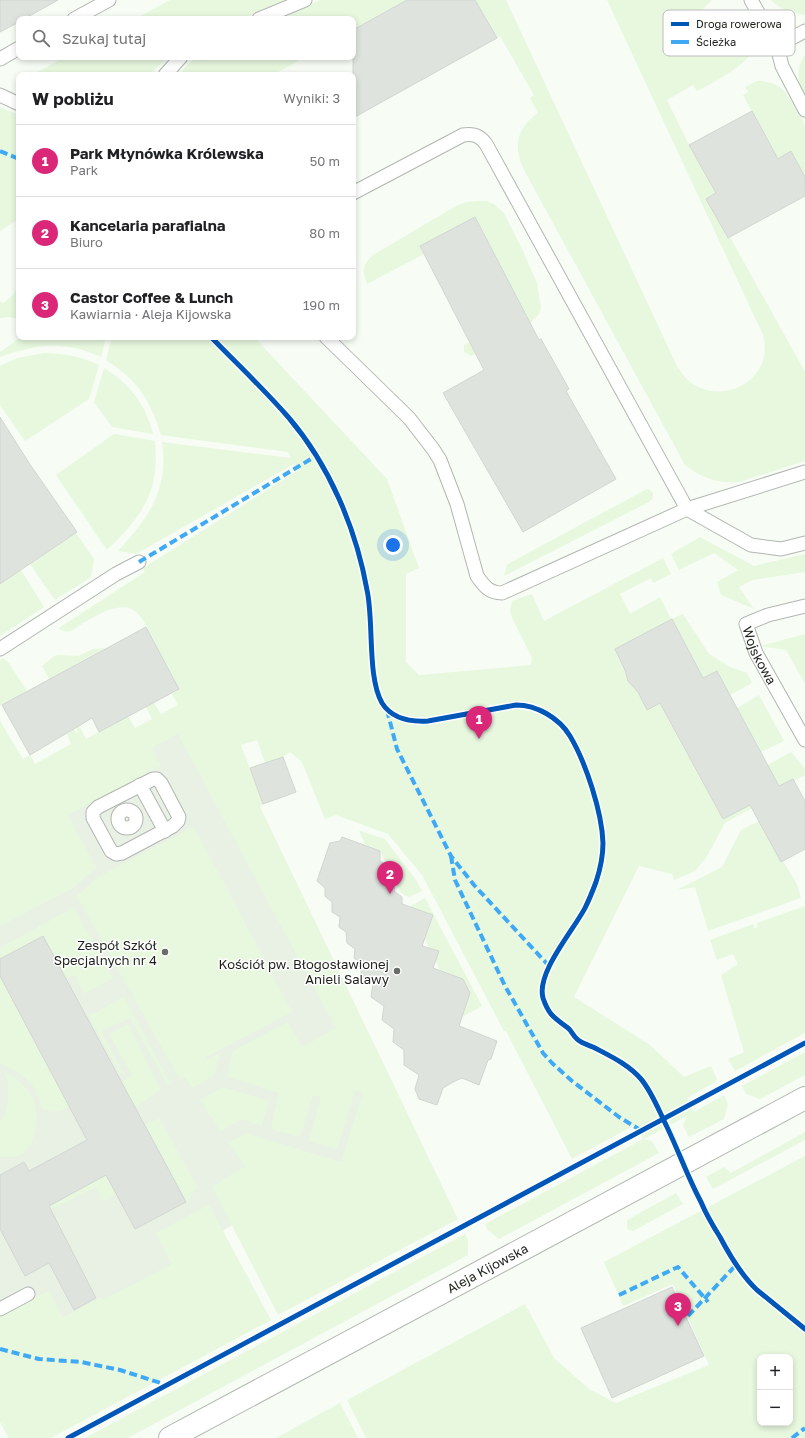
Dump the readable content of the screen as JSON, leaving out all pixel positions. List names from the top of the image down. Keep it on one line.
{"streets":{"street":["Aleja Kijowska"],"lane":["Wojskowa"]},"places":["Zespół Szkół Specjalnych nr 4","Kościół pw. Błogosławionej Anieli Salawy"],"legend":["Droga rowerowa","Ścieżka"],"page":{"search":"Szukaj tutaj","heading":["W pobliżu","Wyniki: 3"],"list":[{"mark":"1","name":"Park Młynówka Królewska","note":"Park","value":"50 m"},{"mark":"2","name":"Kancelaria parafialna","note":"Biuro","value":"80 m"},{"mark":"3","name":"Castor Coffee & Lunch","note":"Kawiarnia · Aleja Kijowska","value":"190 m"}],"pins":["1","2","3"],"map_buttons":["+","−"]}}
